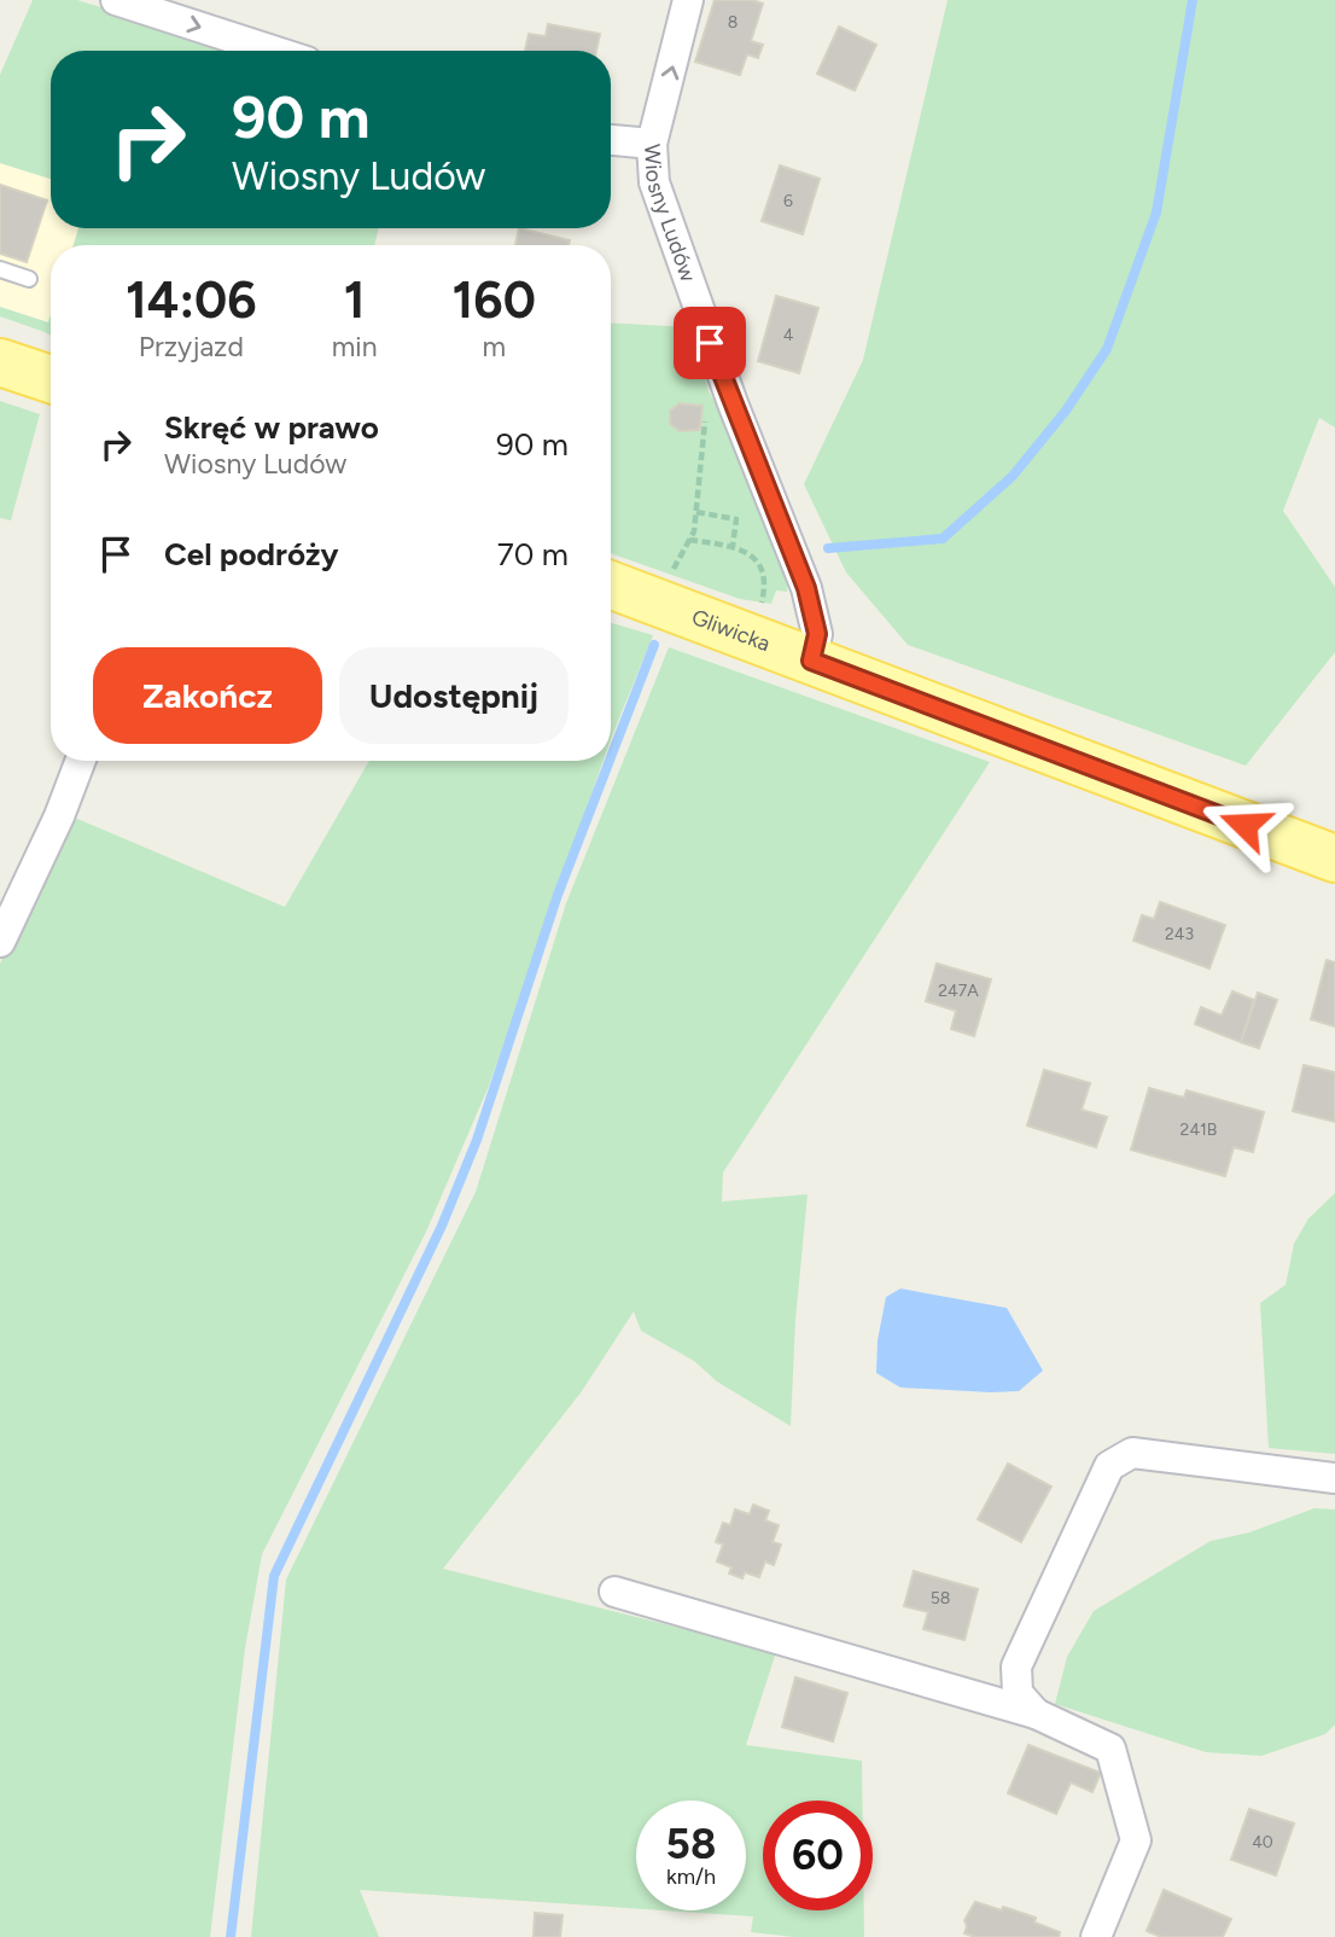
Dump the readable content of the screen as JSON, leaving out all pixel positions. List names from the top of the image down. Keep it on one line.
{"streets":{"main road":["Gliwicka"],"street":["Wiosny Ludów"]},"crossings":[["Wiosny Ludów","Gliwicka"]],"house_numbers":["8","6","4","243","247A","241B","58","40"],"page":{"turn":["90 m","Wiosny Ludów"],"eta":["14:06","Przyjazd","1","min","160","m"],"list":[{"name":"Skręć w prawo","note":"Wiosny Ludów","value":"90 m"},{"name":"Cel podróży","value":"70 m"}],"buttons":["Zakończ","Udostępnij"],"speed":"58 km/h","limit":"60"}}
